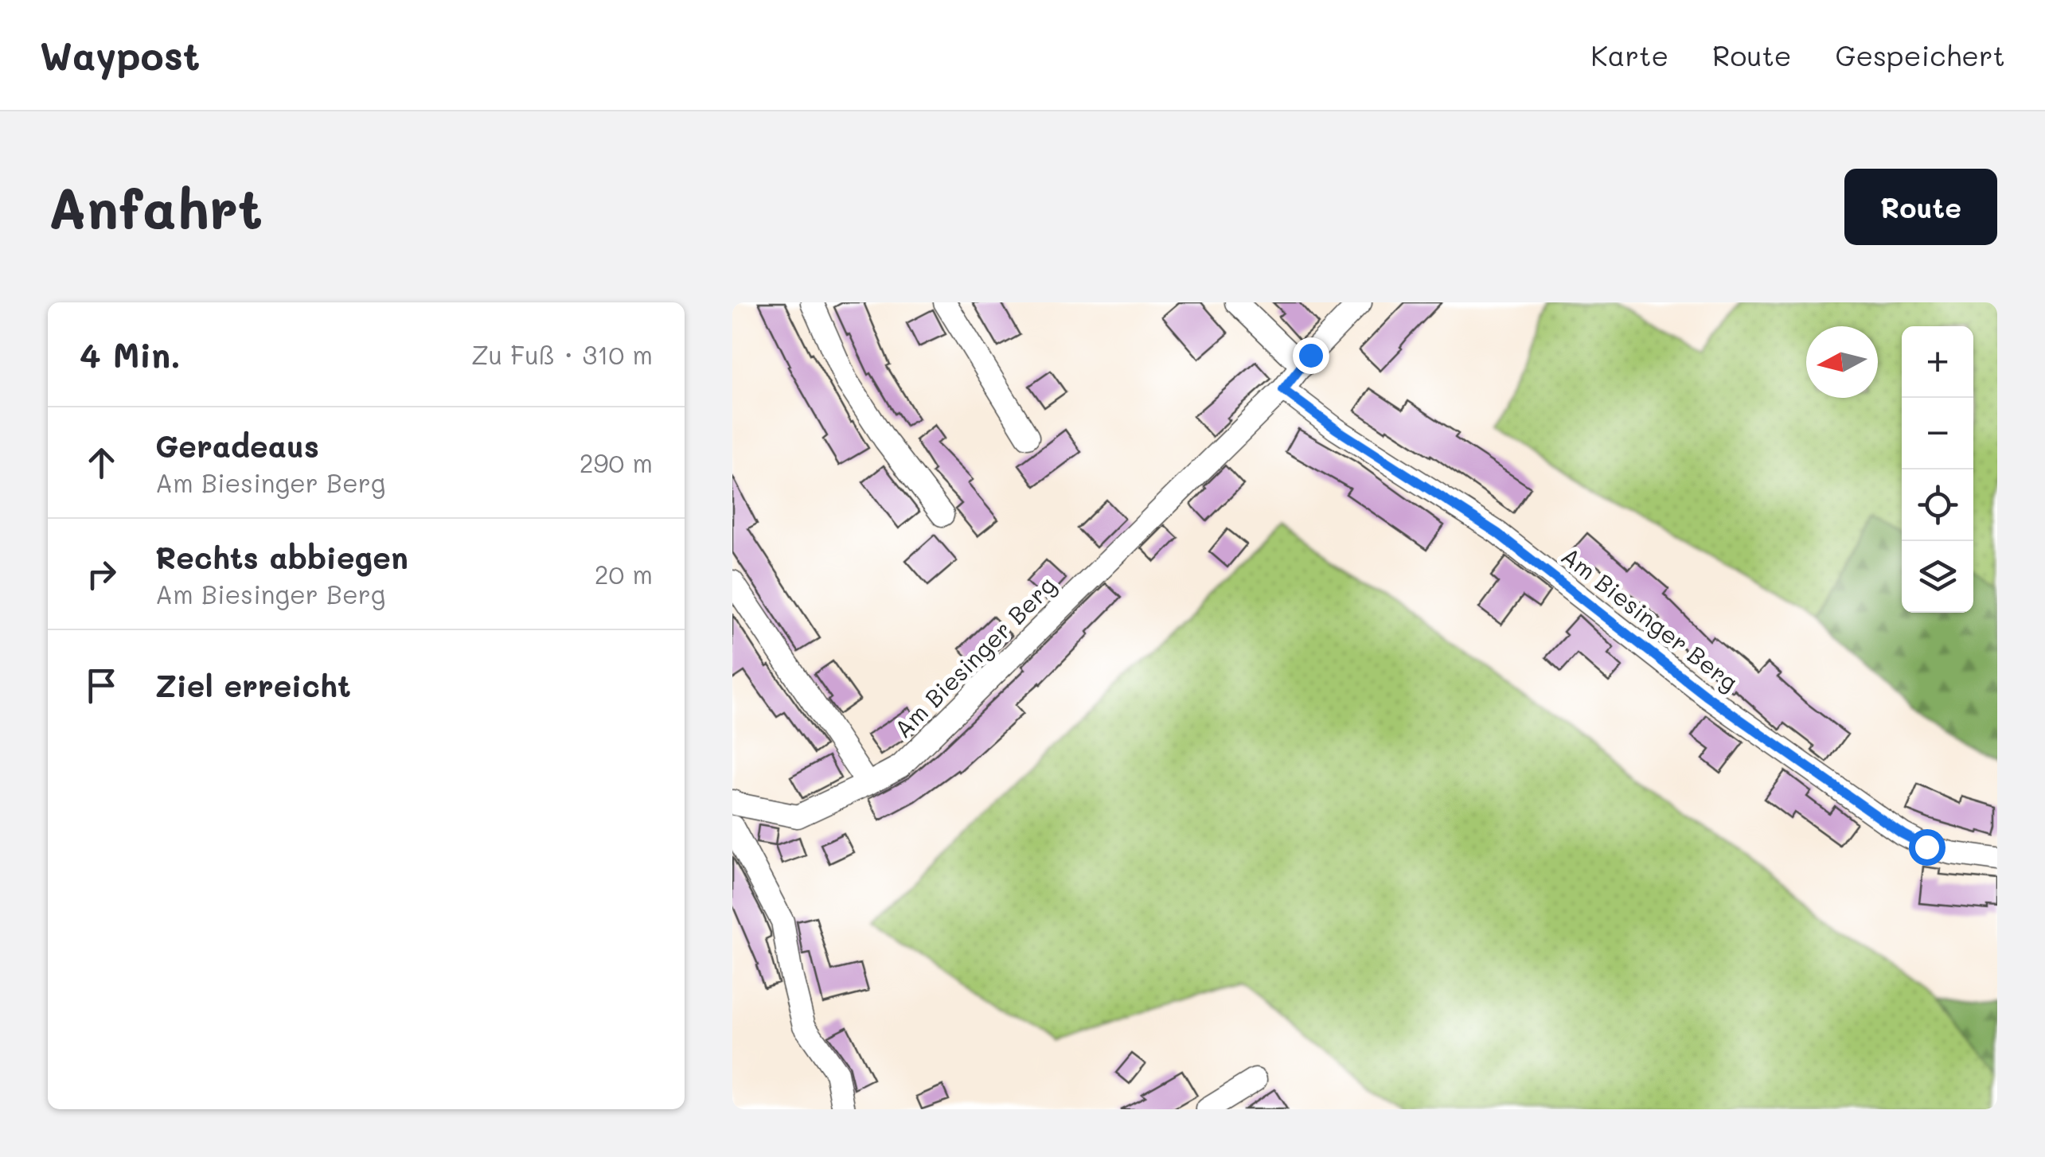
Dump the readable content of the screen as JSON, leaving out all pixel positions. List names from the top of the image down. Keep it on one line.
{"streets":{"street":["Am Biesinger Berg"]},"north":"left","page":{"header":"Waypost","nav":["Karte","Route","Gespeichert"],"buttons":"Route","title":"Anfahrt","heading":["4 Min.","Zu Fuß · 310 m"],"map_buttons":["+","−"],"list":[["Geradeaus","Am Biesinger Berg","290 m"],["Rechts abbiegen","Am Biesinger Berg","20 m"],"Ziel erreicht"]}}
